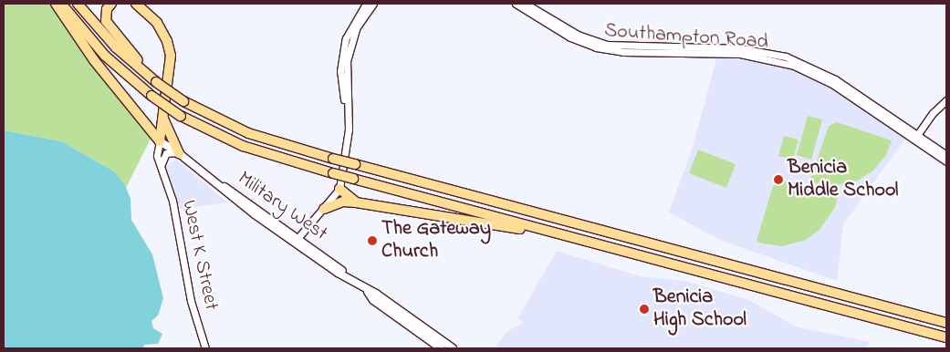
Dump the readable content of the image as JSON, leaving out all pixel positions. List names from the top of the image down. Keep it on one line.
{"streets":{"main road":["Military West"],"street":["Southampton Road","West K Street"]},"crossings":[["Military West","West K Street"]],"places":["Benicia Middle School","The Gateway Church","Benicia High School"]}
